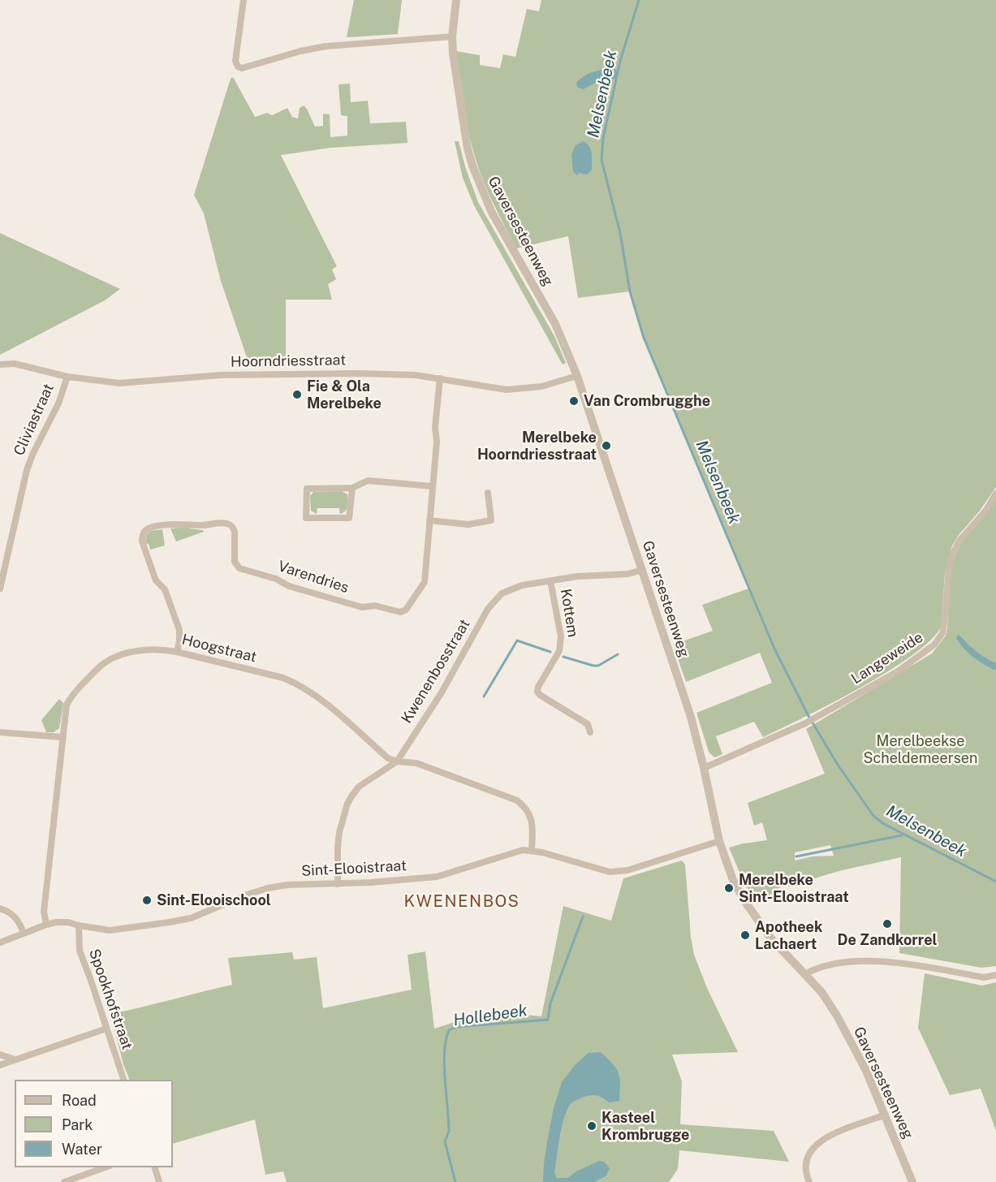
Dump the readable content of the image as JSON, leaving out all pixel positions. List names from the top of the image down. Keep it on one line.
{"streets":{"street":["Gaversesteenweg","Hoorndriesstraat","Cliviastraat","Varendries","Kottem","Hoogstraat","Langeweide","Kwenenbosstraat","Sint-Elooistraat","Spookhofstraat"]},"crossings":[["Gaversesteenweg","Hoorndriesstraat"],["Gaversesteenweg","Langeweide"],["Gaversesteenweg","Kwenenbosstraat"],["Gaversesteenweg","Sint-Elooistraat"],["Hoorndriesstraat","Cliviastraat"],["Hoorndriesstraat","Varendries"],["Varendries","Hoogstraat"],["Kottem","Kwenenbosstraat"],["Hoogstraat","Kwenenbosstraat"],["Hoogstraat","Sint-Elooistraat"],["Kwenenbosstraat","Sint-Elooistraat"],["Sint-Elooistraat","Spookhofstraat"]],"districts":["KWENENBOS"],"water":["Melsenbeek","Hollebeek"],"parks":["Merelbeekse Scheldemeersen"],"places":["Fie & Ola Merelbeke","Van Crombrugghe","Merelbeke Hoorndriesstraat","Merelbeke Sint-Elooistraat","Sint-Elooischool","De Zandkorrel","Apotheek Lachaert","Kasteel Krombrugge"],"legend":["Road","Park","Water"]}
